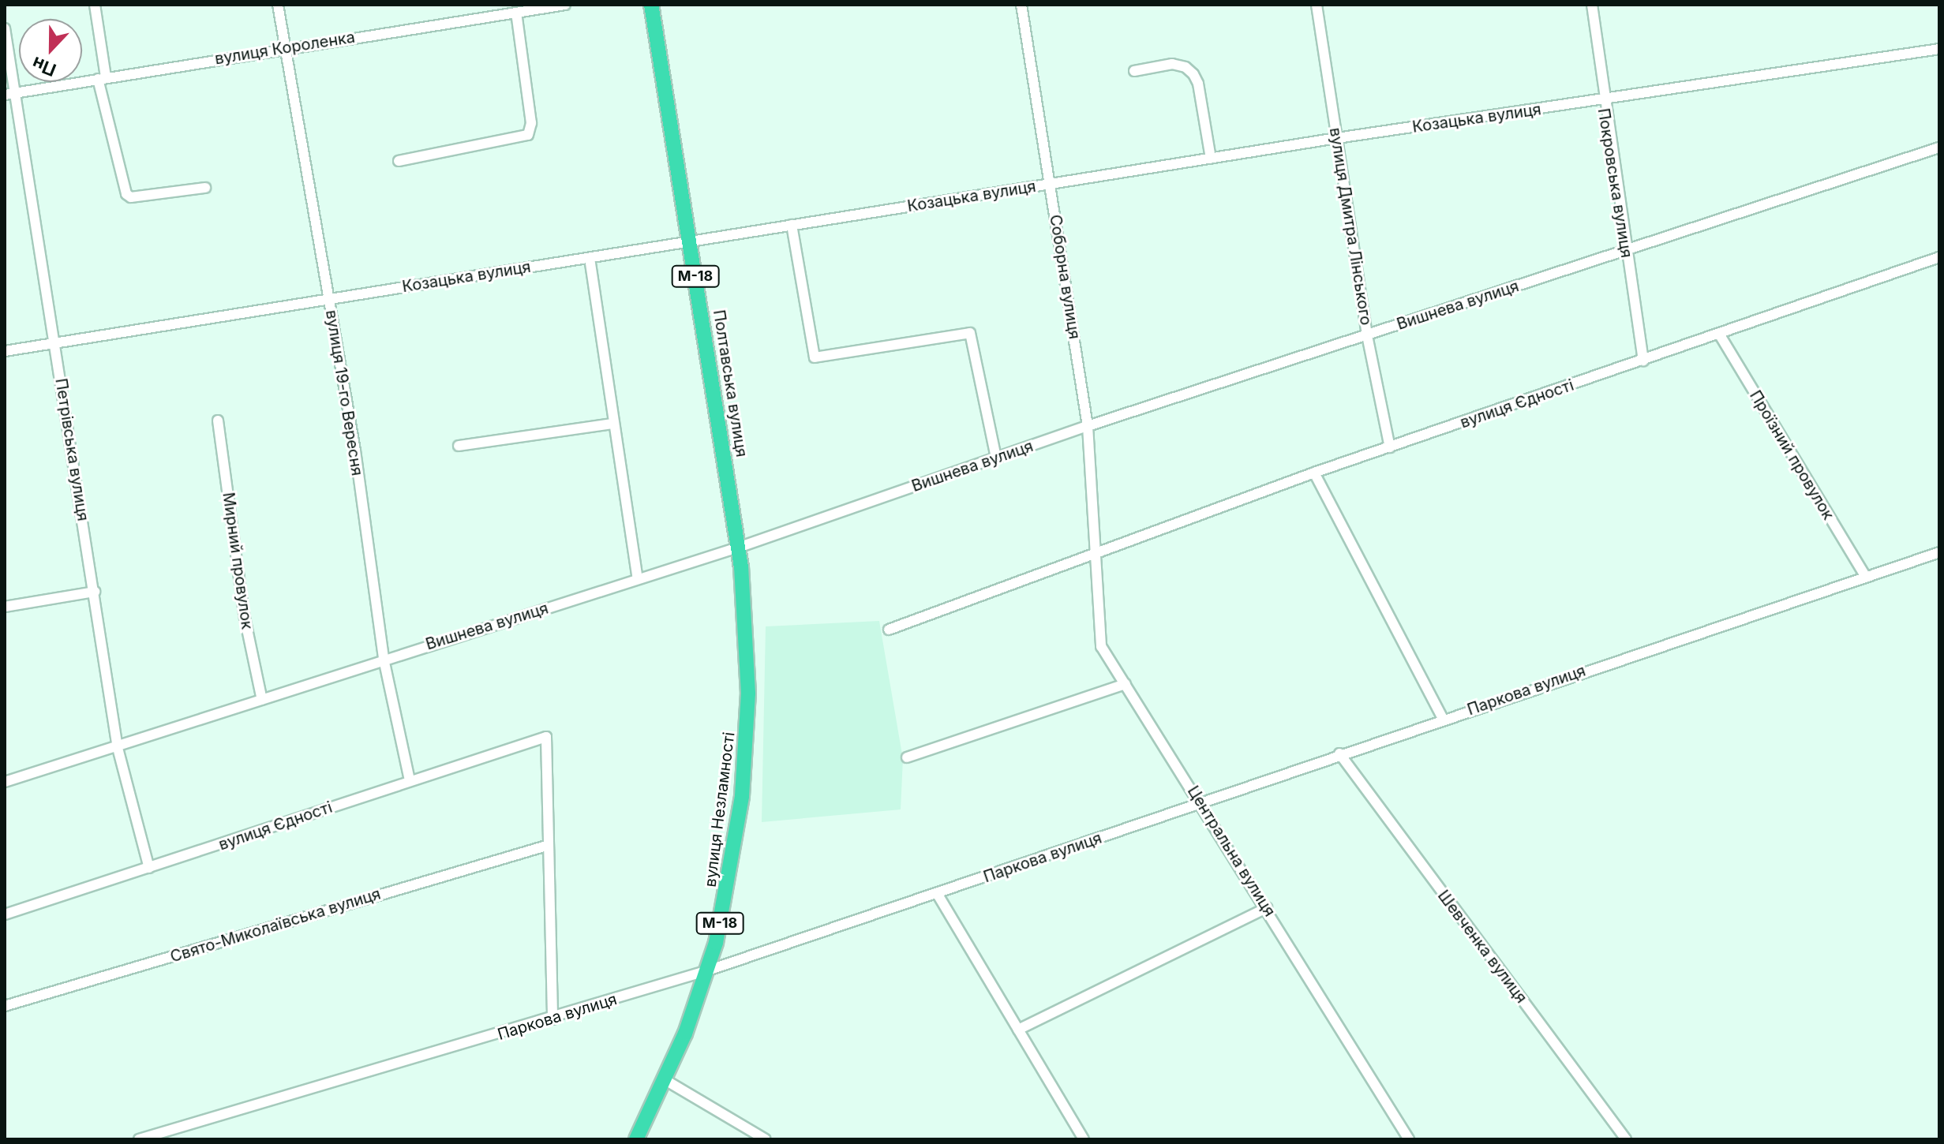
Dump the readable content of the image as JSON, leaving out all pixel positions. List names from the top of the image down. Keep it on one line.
{"streets":{"highway":["М-18","Полтавська вулиця","вулиця Незламності"],"street":["вулиця Короленка","Козацька вулиця","Покровська вулиця","вулиця Дмитра Лінського","Соборна вулиця","Вишнева вулиця","вулиця 19-го Вересня","вулиця Єдності","Петрівська вулиця","Проїзний провулок","Мирний провулок","Паркова вулиця","Центральна вулиця","Свято-Миколаївська вулиця","Шевченка вулиця"]},"crossings":[["вулиця Короленка","вулиця 19-го Вересня"],["вулиця Короленка","Петрівська вулиця"],["Козацька вулиця","Покровська вулиця"],["Козацька вулиця","вулиця Дмитра Лінського"],["Козацька вулиця","Соборна вулиця"],["Козацька вулиця","Полтавська вулиця"],["Козацька вулиця","вулиця 19-го Вересня"],["Козацька вулиця","Петрівська вулиця"],["Покровська вулиця","Вишнева вулиця"],["Покровська вулиця","вулиця Єдності"],["вулиця Дмитра Лінського","Вишнева вулиця"],["вулиця Дмитра Лінського","вулиця Єдності"],["Соборна вулиця","Вишнева вулиця"],["Соборна вулиця","вулиця Єдності"],["Соборна вулиця","Центральна вулиця"],["Вишнева вулиця","Полтавська вулиця"],["Вишнева вулиця","вулиця 19-го Вересня"],["Вишнева вулиця","Петрівська вулиця"],["Вишнева вулиця","Мирний провулок"],["Полтавська вулиця","вулиця Незламності"],["вулиця 19-го Вересня","вулиця Єдності"],["вулиця Єдності","Петрівська вулиця"],["вулиця Єдності","Проїзний провулок"],["вулиця Єдності","Центральна вулиця"],["вулиця Єдності","Свято-Миколаївська вулиця"],["Проїзний провулок","Паркова вулиця"],["Паркова вулиця","вулиця Незламності"],["Паркова вулиця","Центральна вулиця"],["Паркова вулиця","Шевченка вулиця"]],"north":"bottom"}
